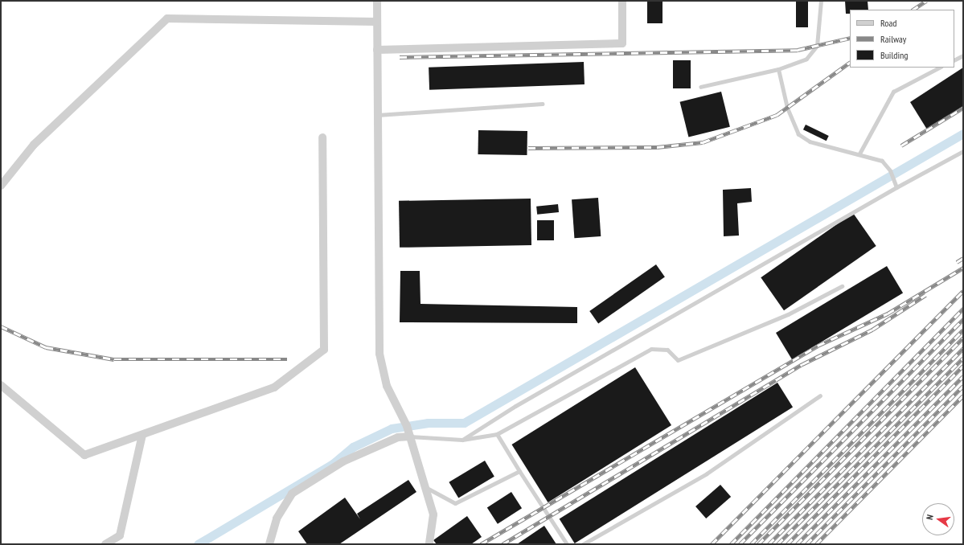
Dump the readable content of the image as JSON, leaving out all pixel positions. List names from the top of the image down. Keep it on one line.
{"legend":["Road","Railway","Building"],"north":"left"}
